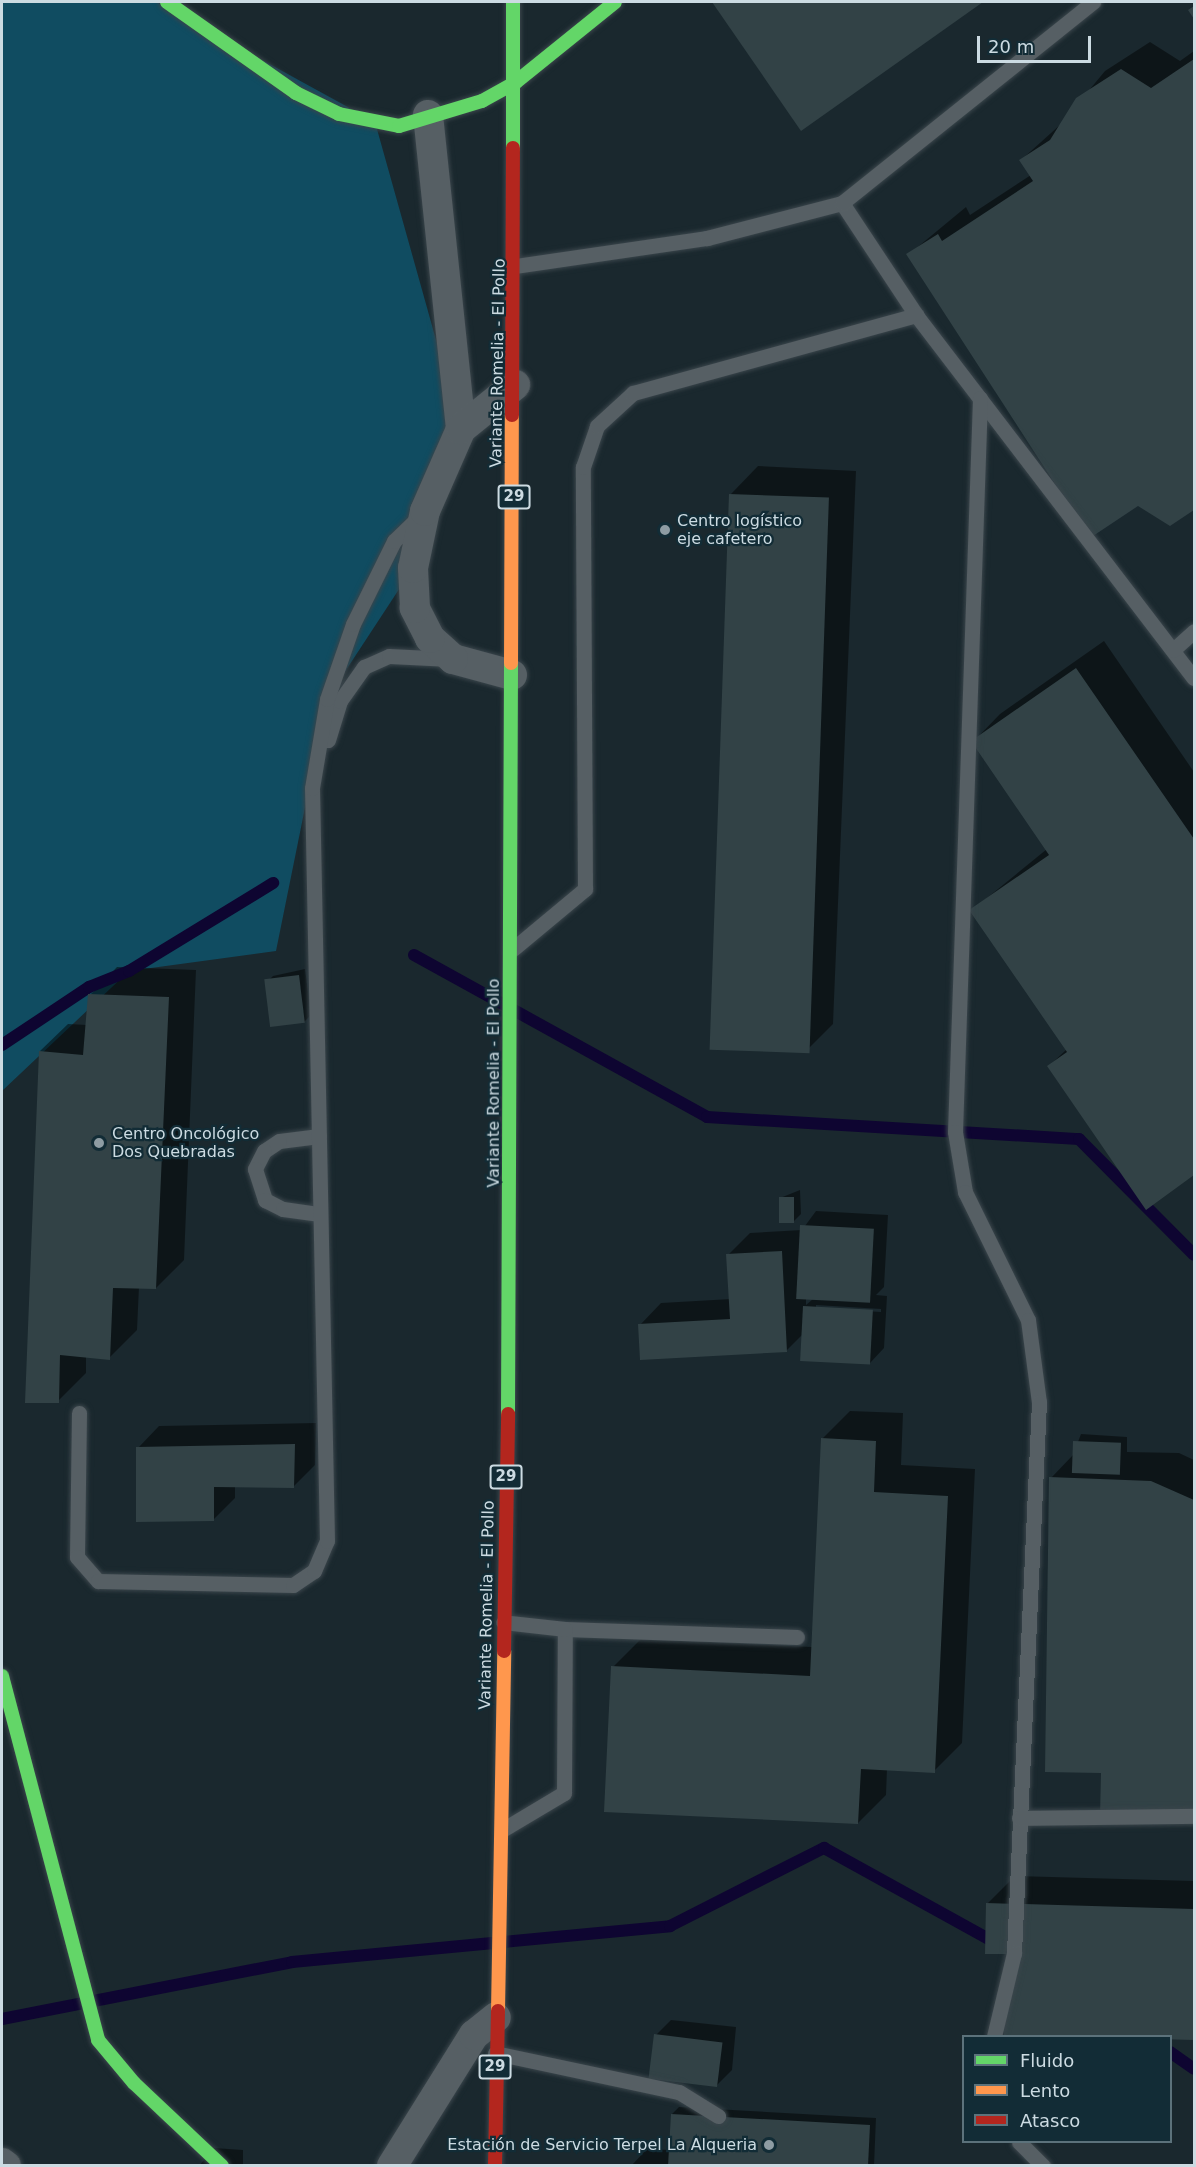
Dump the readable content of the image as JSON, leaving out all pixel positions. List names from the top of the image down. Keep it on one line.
{"streets":{"main road":["Variante Romelia - El Pollo","29"]},"places":["Centro logístico eje cafetero","Centro Oncológico Dos Quebradas","Estación de Servicio Terpel La Alqueria"],"legend":["Fluido","Lento","Atasco"],"scale_bar":"20 m"}
